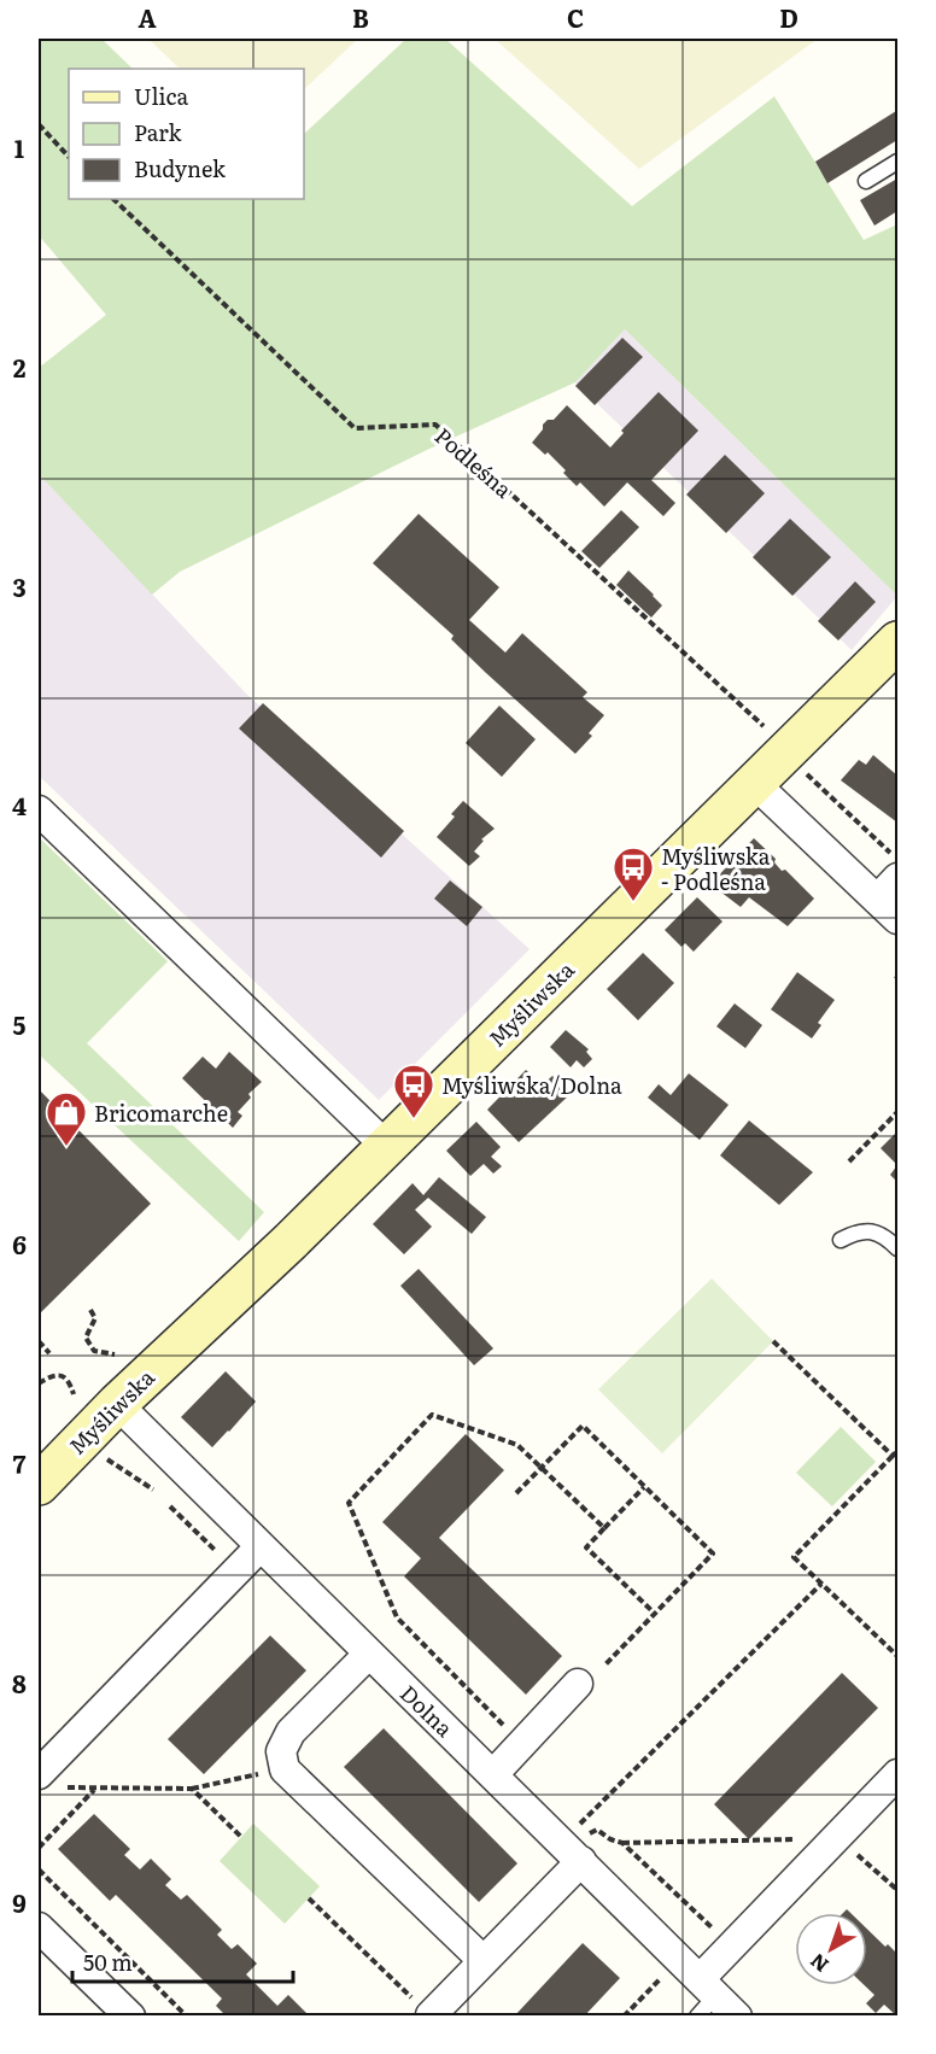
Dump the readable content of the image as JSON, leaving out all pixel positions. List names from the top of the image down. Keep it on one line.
{"streets":{"street":["Myśliwska","Dolna"],"path":["Podleśna"]},"crossings":[["Podleśna","Myśliwska"],["Myśliwska","Dolna"]],"places":{"bus stop":["Myśliwska - Podleśna","Myśliwska/Dolna"],"shop":["Bricomarche"]},"legend":["Ulica","Park","Budynek"],"scale_bar":"50 m","north":"bottom left","grid":{"columns":["A","B","C","D"],"rows":["1","2","3","4","5","6","7","8","9"]}}
